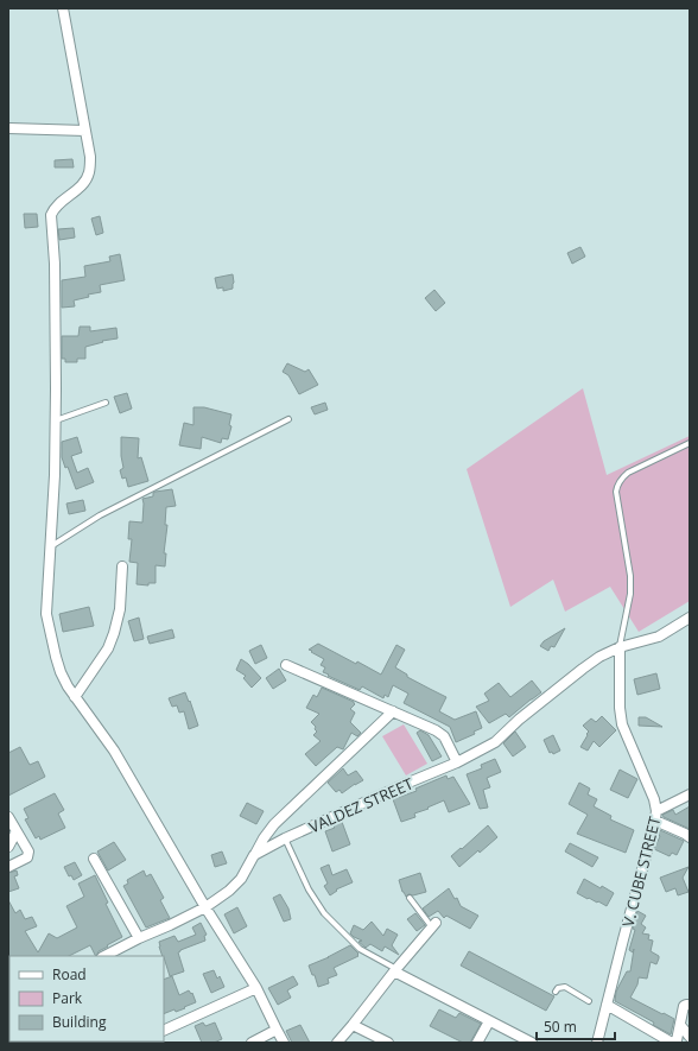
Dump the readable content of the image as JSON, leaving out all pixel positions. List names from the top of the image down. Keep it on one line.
{"streets":{"street":["VALDEZ STREET","V. CUBE STREET"]},"crossings":[["VALDEZ STREET","V. CUBE STREET"]],"legend":["Road","Park","Building"],"scale_bar":"50 m"}
